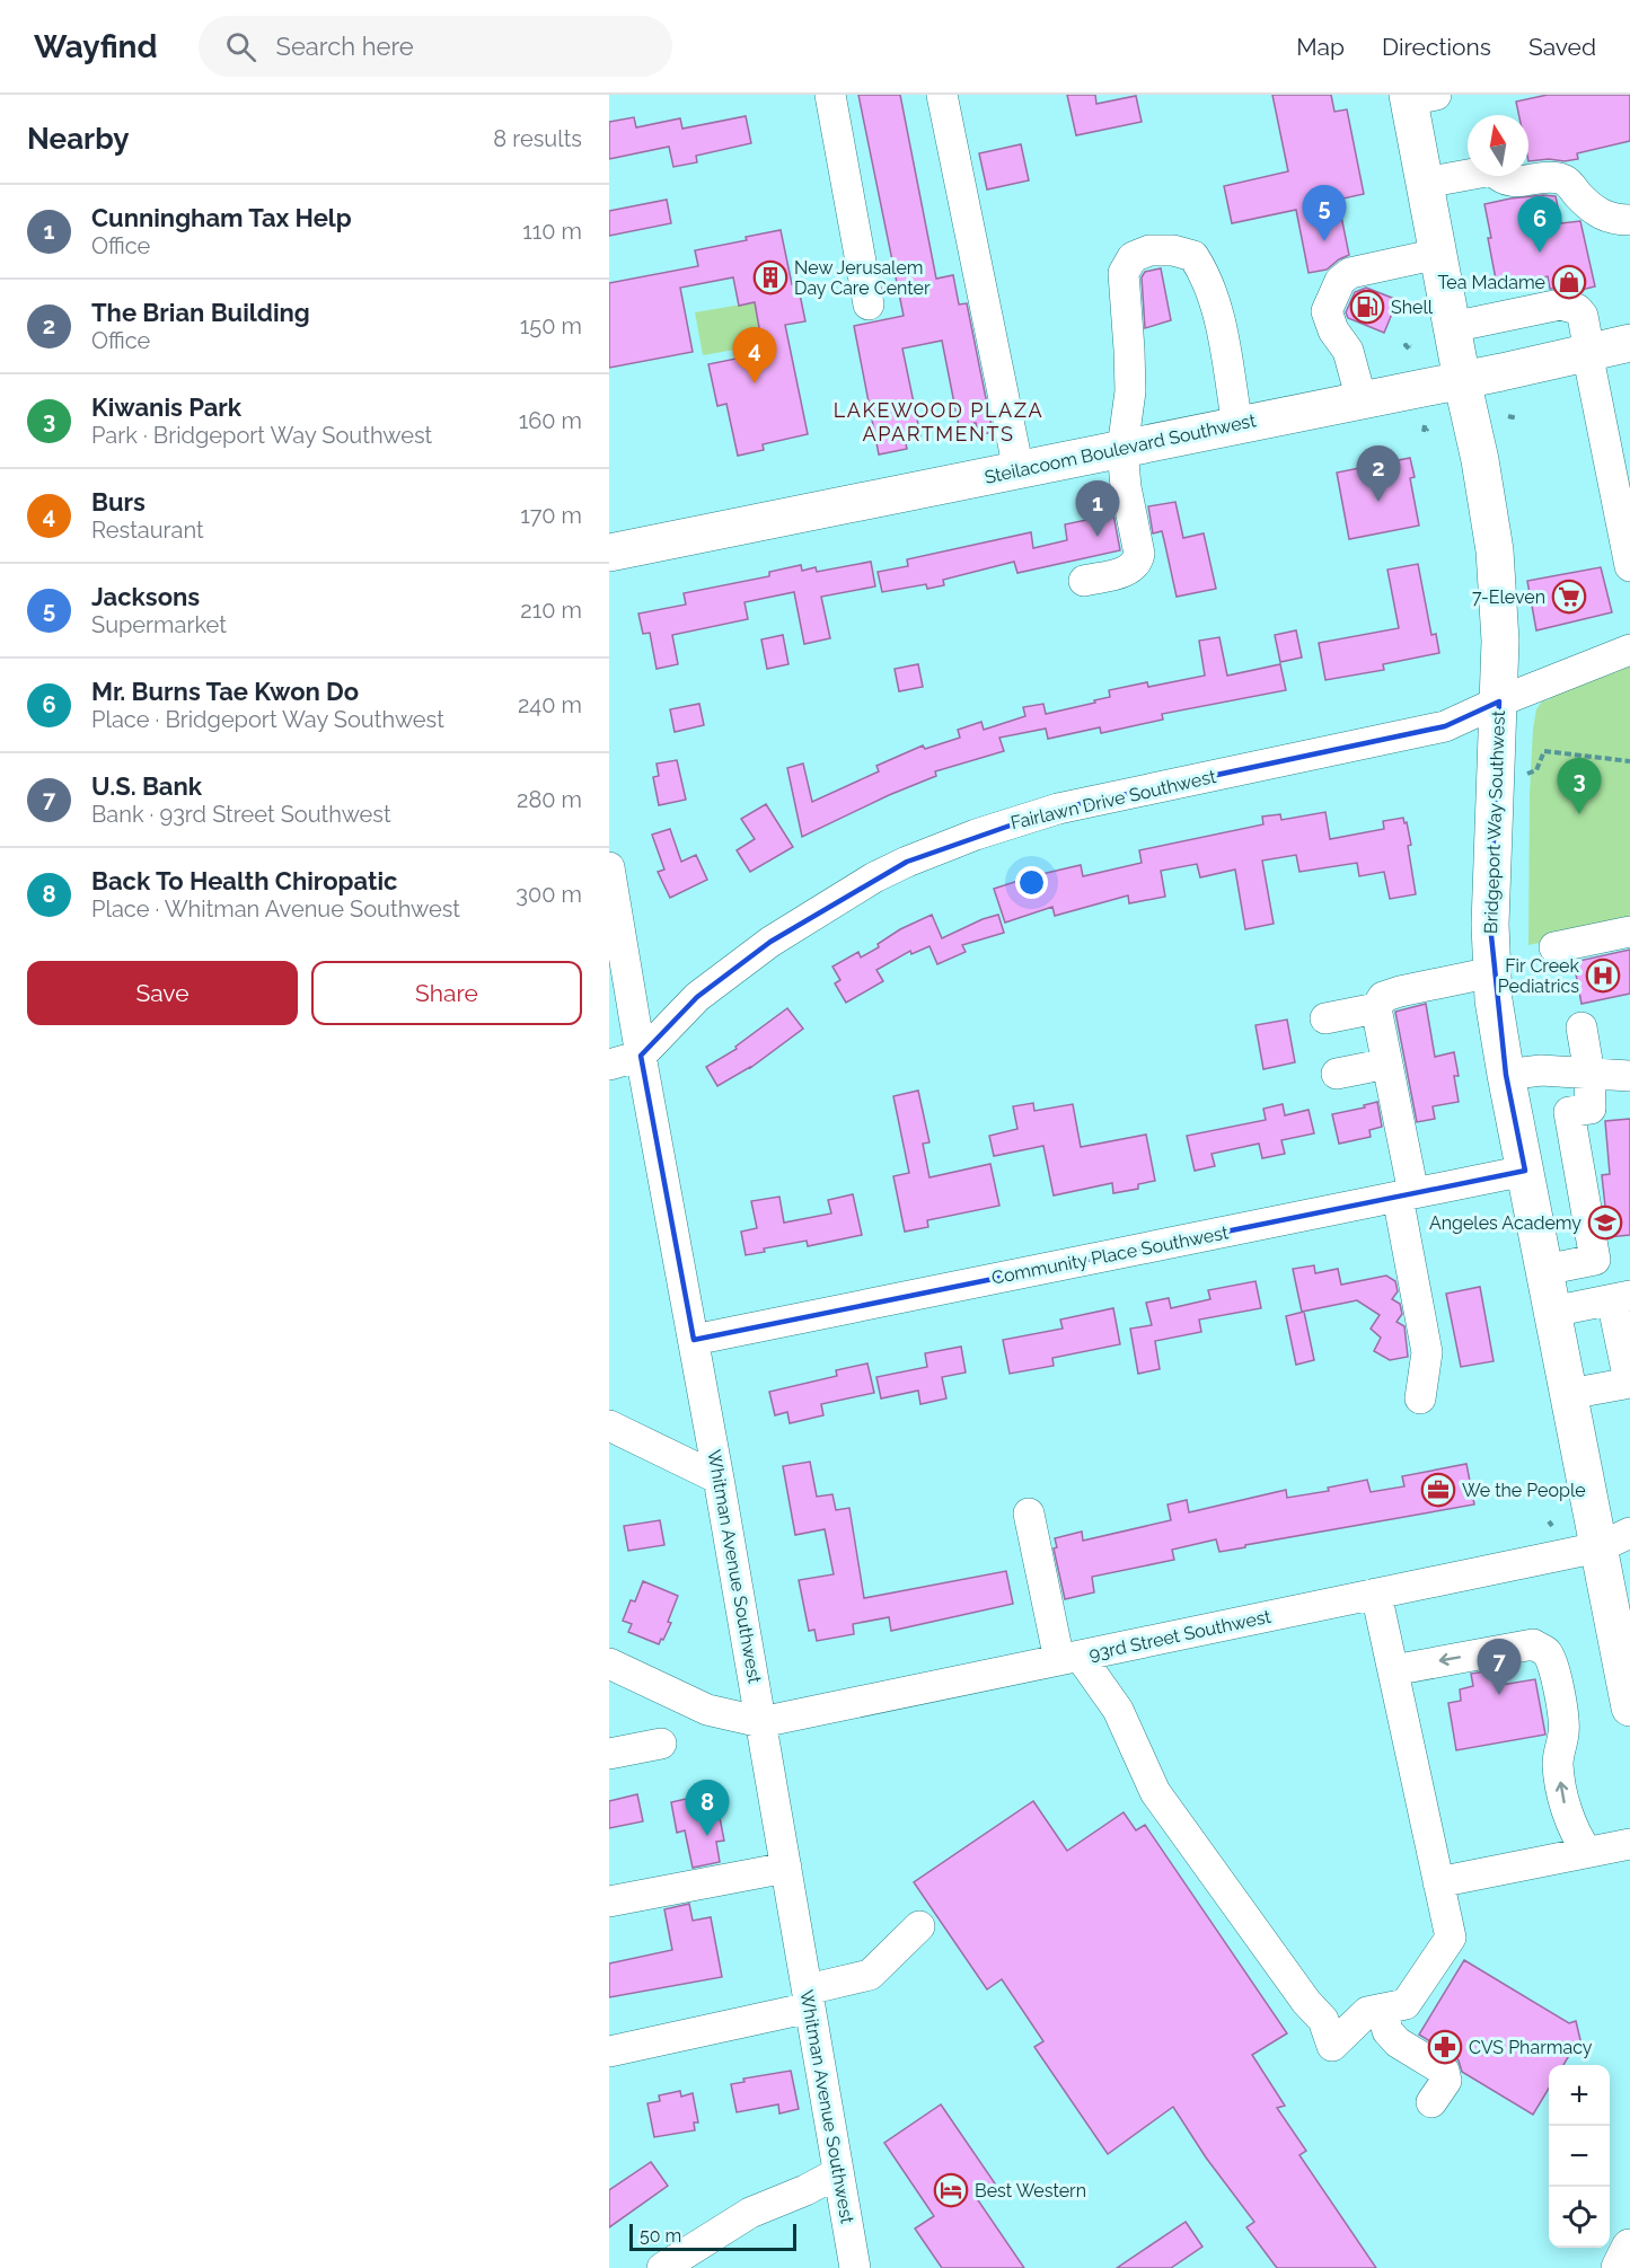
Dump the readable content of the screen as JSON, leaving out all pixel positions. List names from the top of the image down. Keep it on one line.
{"streets":{"main road":["Steilacoom Boulevard Southwest","Bridgeport Way Southwest"],"street":["Fairlawn Drive Southwest","Community Place Southwest","Whitman Avenue Southwest","93rd Street Southwest"]},"crossings":[["Steilacoom Boulevard Southwest","Bridgeport Way Southwest"],["Fairlawn Drive Southwest","Bridgeport Way Southwest"],["Fairlawn Drive Southwest","Whitman Avenue Southwest"],["Bridgeport Way Southwest","Community Place Southwest"],["Bridgeport Way Southwest","93rd Street Southwest"],["Community Place Southwest","Whitman Avenue Southwest"],["Whitman Avenue Southwest","93rd Street Southwest"]],"districts":["LAKEWOOD PLAZA APARTMENTS"],"places":{"building":["New Jerusalem Day Care Center"],"shop":["Tea Madame"],"fuel station":["Shell"],"supermarket":["7-Eleven"],"hospital":["Fir Creek Pediatrics"],"school or university":["Angeles Academy"],"office":["We the People"],"pharmacy":["CVS Pharmacy"],"hotel":["Best Western"]},"scale_bar":"50 m","north":"top","page":{"header":"Wayfind","search":"Search here","nav":["Map","Directions","Saved"],"heading":["Nearby","8 results"],"list":[{"mark":"1","name":"Cunningham Tax Help","note":"Office","value":"110 m"},{"mark":"2","name":"The Brian Building","note":"Office","value":"150 m"},{"mark":"3","name":"Kiwanis Park","note":"Park · Bridgeport Way Southwest","value":"160 m"},{"mark":"4","name":"Burs","note":"Restaurant","value":"170 m"},{"mark":"5","name":"Jacksons","note":"Supermarket","value":"210 m"},{"mark":"6","name":"Mr. Burns Tae Kwon Do","note":"Place · Bridgeport Way Southwest","value":"240 m"},{"mark":"7","name":"U.S. Bank","note":"Bank · 93rd Street Southwest","value":"280 m"},{"mark":"8","name":"Back To Health Chiropatic","note":"Place · Whitman Avenue Southwest","value":"300 m"}],"pins":["5","6","4","2","1","3","7","8"],"buttons":["Save","Share"],"map_buttons":["+","−"],"scale":"50 m"}}
